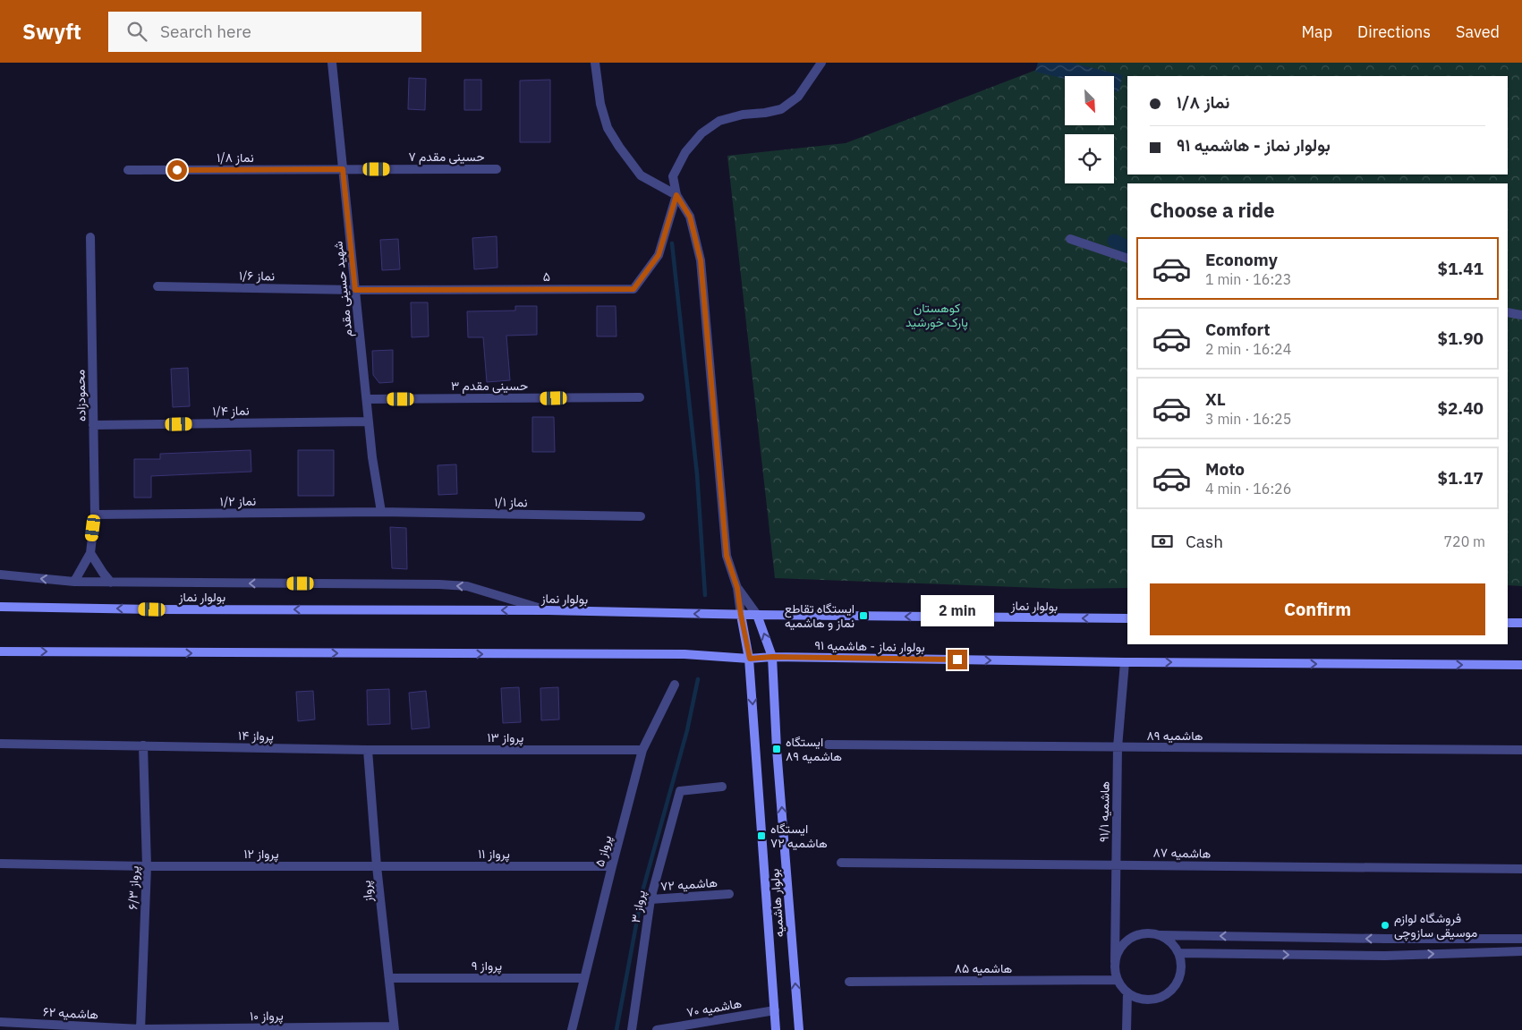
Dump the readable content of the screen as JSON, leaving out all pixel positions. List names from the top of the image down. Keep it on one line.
{"streets":{"main road":["بولوار نماز","بولوار نماز - هاشمیه ۹۱","بولوار هاشمیه"],"street":["حسینی مقدم ۷","نماز ۱/۸","نماز ۱/۶","۵","شهید حسینی مقدم","حسینی مقدم ۳","محمودزاده","نماز ۱/۴","نماز ۱/۲","نماز ۱/۱","پرواز ۱۴","هاشمیه ۸۹","پرواز ۱۳","هاشمیه ۹۱/۱","پرواز ۵","هاشمیه ۸۷","پرواز ۱۲","پرواز ۱۱","هاشمیه ۷۲","پرواز ۶/۳","پرواز","پرواز ۳","پرواز ۹","هاشمیه ۸۵","هاشمیه ۷۰","هاشمیه ۶۲","پرواز ۱۰"]},"crossings":[["حسینی مقدم ۷","نماز ۱/۸"],["حسینی مقدم ۷","شهید حسینی مقدم"],["نماز ۱/۸","شهید حسینی مقدم"],["نماز ۱/۶","۵"],["نماز ۱/۶","شهید حسینی مقدم"],["۵","شهید حسینی مقدم"],["شهید حسینی مقدم","حسینی مقدم ۳"],["شهید حسینی مقدم","نماز ۱/۴"],["شهید حسینی مقدم","نماز ۱/۲"],["شهید حسینی مقدم","نماز ۱/۱"],["محمودزاده","نماز ۱/۴"],["محمودزاده","نماز ۱/۲"],["نماز ۱/۲","نماز ۱/۱"],["بولوار نماز","بولوار هاشمیه"],["بولوار نماز - هاشمیه ۹۱","هاشمیه ۹۱/۱"],["بولوار نماز - هاشمیه ۹۱","بولوار هاشمیه"],["پرواز ۱۴","پرواز ۱۳"],["پرواز ۱۴","پرواز ۶/۳"],["پرواز ۱۴","پرواز"],["هاشمیه ۸۹","هاشمیه ۹۱/۱"],["پرواز ۱۳","پرواز ۵"],["پرواز ۱۳","پرواز"],["هاشمیه ۹۱/۱","هاشمیه ۸۷"],["هاشمیه ۹۱/۱","هاشمیه ۸۵"],["پرواز ۵","پرواز ۱۱"],["پرواز ۵","پرواز ۹"],["پرواز ۱۲","پرواز ۱۱"],["پرواز ۱۲","پرواز ۶/۳"],["پرواز ۱۲","پرواز"],["پرواز ۱۱","پرواز"],["هاشمیه ۷۲","پرواز ۳"],["پرواز ۶/۳","هاشمیه ۶۲"],["پرواز ۶/۳","پرواز ۱۰"],["پرواز","پرواز ۹"],["پرواز","پرواز ۱۰"],["بولوار هاشمیه","هاشمیه ۷۰"],["هاشمیه ۶۲","پرواز ۱۰"]],"one_way":["بولوار نماز - هاشمیه ۹۱"],"parks":["کوهستان پارک خورشید"],"places":{"transit":["ایستگاه تقاطع نماز و هاشمیه","ایستگاه هاشمیه ۸۹","ایستگاه هاشمیه ۷۲"],"other":["فروشگاه لوازم موسیقی سازوچی"]},"north":"bottom right","page":{"header":"Swyft","search":"Search here","nav":["Map","Directions","Saved"],"banner":["نماز ۱/۸","بولوار نماز - هاشمیه ۹۱"],"heading":"Choose a ride","list":[{"name":"Economy","note":"1 min · 16:23","value":"$1.41"},{"name":"Comfort","note":"2 min · 16:24","value":"$1.90"},{"name":"XL","note":"3 min · 16:25","value":"$2.40"},{"name":"Moto","note":"4 min · 16:26","value":"$1.17"}],"pay":["Cash","720 m"],"buttons":"Confirm","bubble":"2 min"}}
